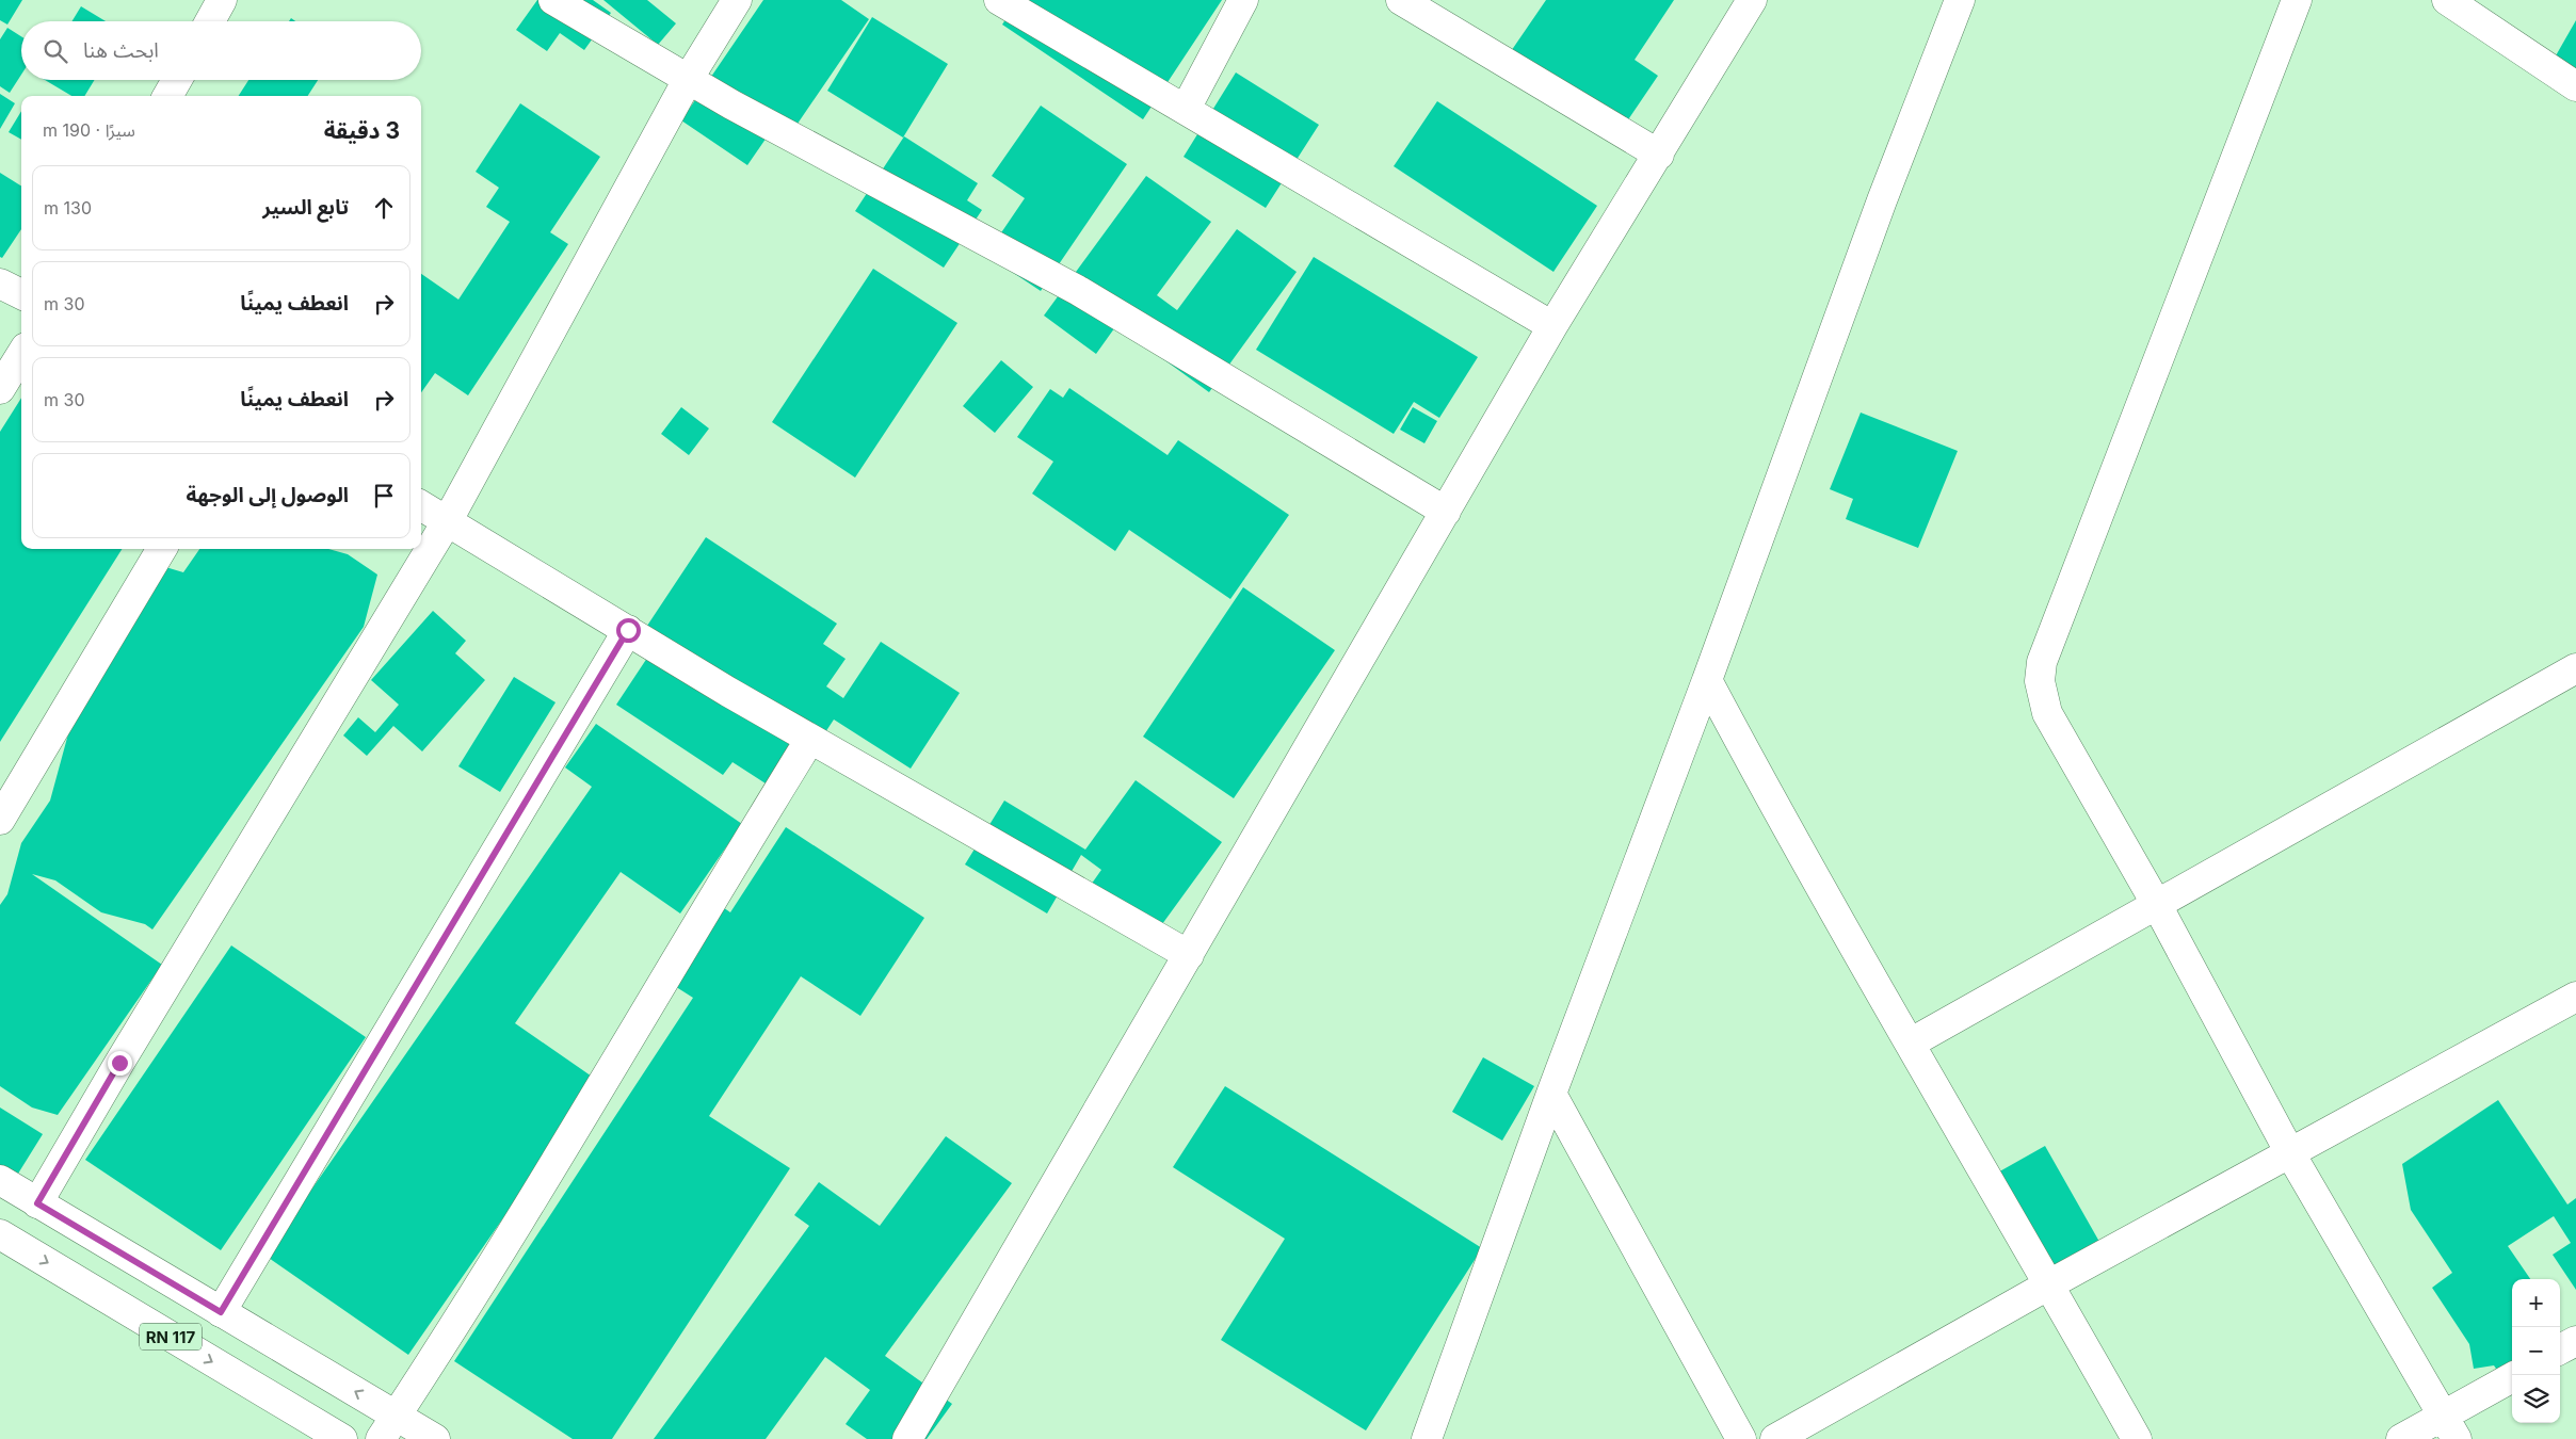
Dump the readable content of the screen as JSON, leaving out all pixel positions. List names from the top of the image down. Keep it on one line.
{"streets":{"street":["RN 117"]},"page":{"search":"ابحث هنا","heading":["3 دقيقة","سيرًا · 190 m"],"list":[["تابع السير","130 m"],["انعطف يمينًا","30 m"],["انعطف يمينًا","30 m"],"الوصول إلى الوجهة"],"map_buttons":["+","−"]}}
